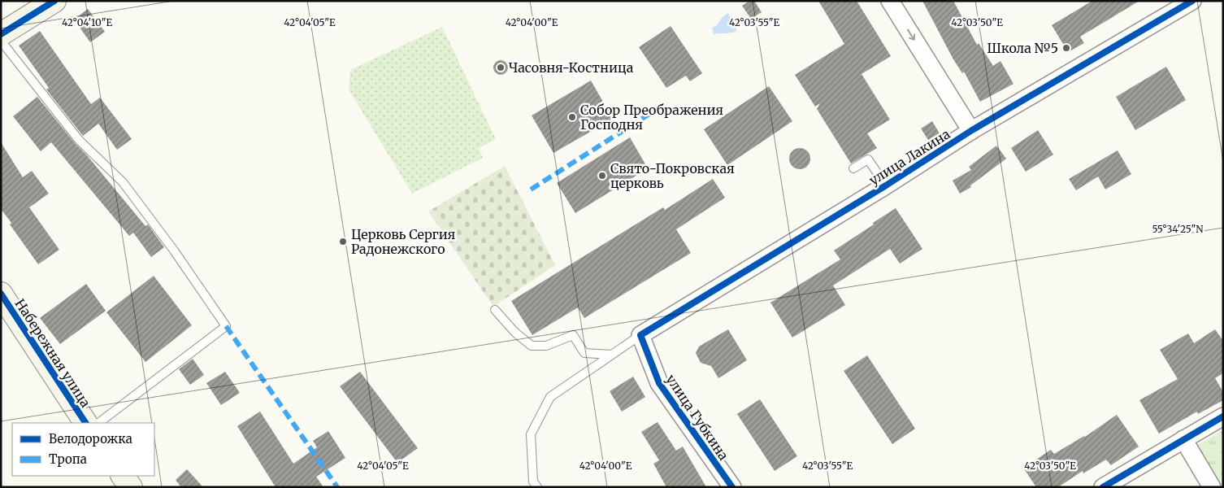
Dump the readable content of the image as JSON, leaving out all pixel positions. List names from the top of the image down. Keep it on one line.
{"streets":{"street":["улица Лакина","Набережная улица","улица Губкина"]},"crossings":[["улица Лакина","улица Губкина"]],"places":["Школа №5","Часовня-Костница","Собор Преображения Господня","Свято-Покровская церковь","Церковь Сергия Радонежского"],"legend":["Велодорожка","Тропа"],"coordinates":["42°04'10\"E","42°04'05\"E","42°04'00\"E","42°03'55\"E","42°03'50\"E","55°34'25\"N"]}
